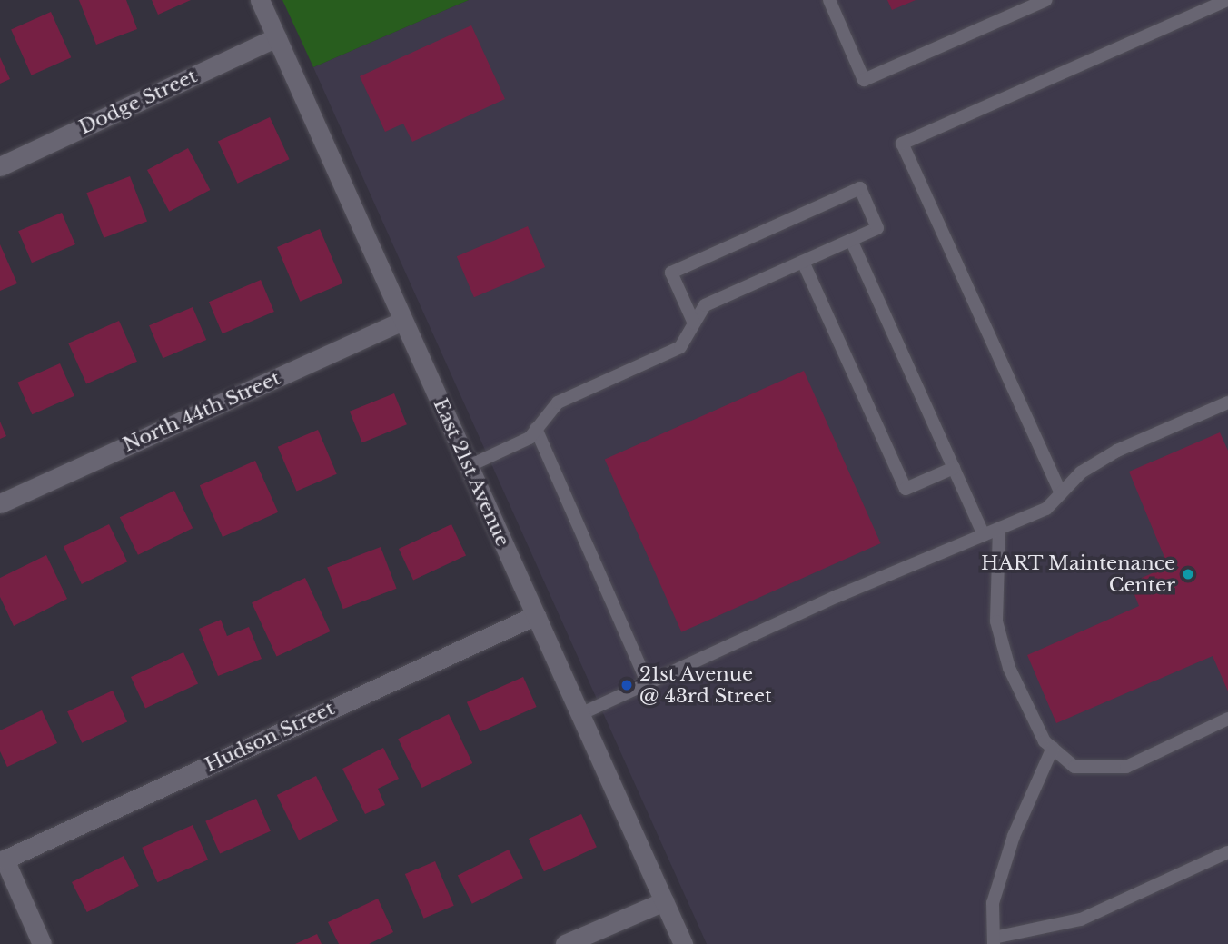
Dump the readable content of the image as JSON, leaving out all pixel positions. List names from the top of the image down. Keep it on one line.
{"streets":{"street":["Dodge Street","North 44th Street","East 21st Avenue","Hudson Street"]},"crossings":[["Dodge Street","East 21st Avenue"],["North 44th Street","East 21st Avenue"],["East 21st Avenue","Hudson Street"]],"places":["HART Maintenance Center","21st Avenue @ 43rd Street"]}
